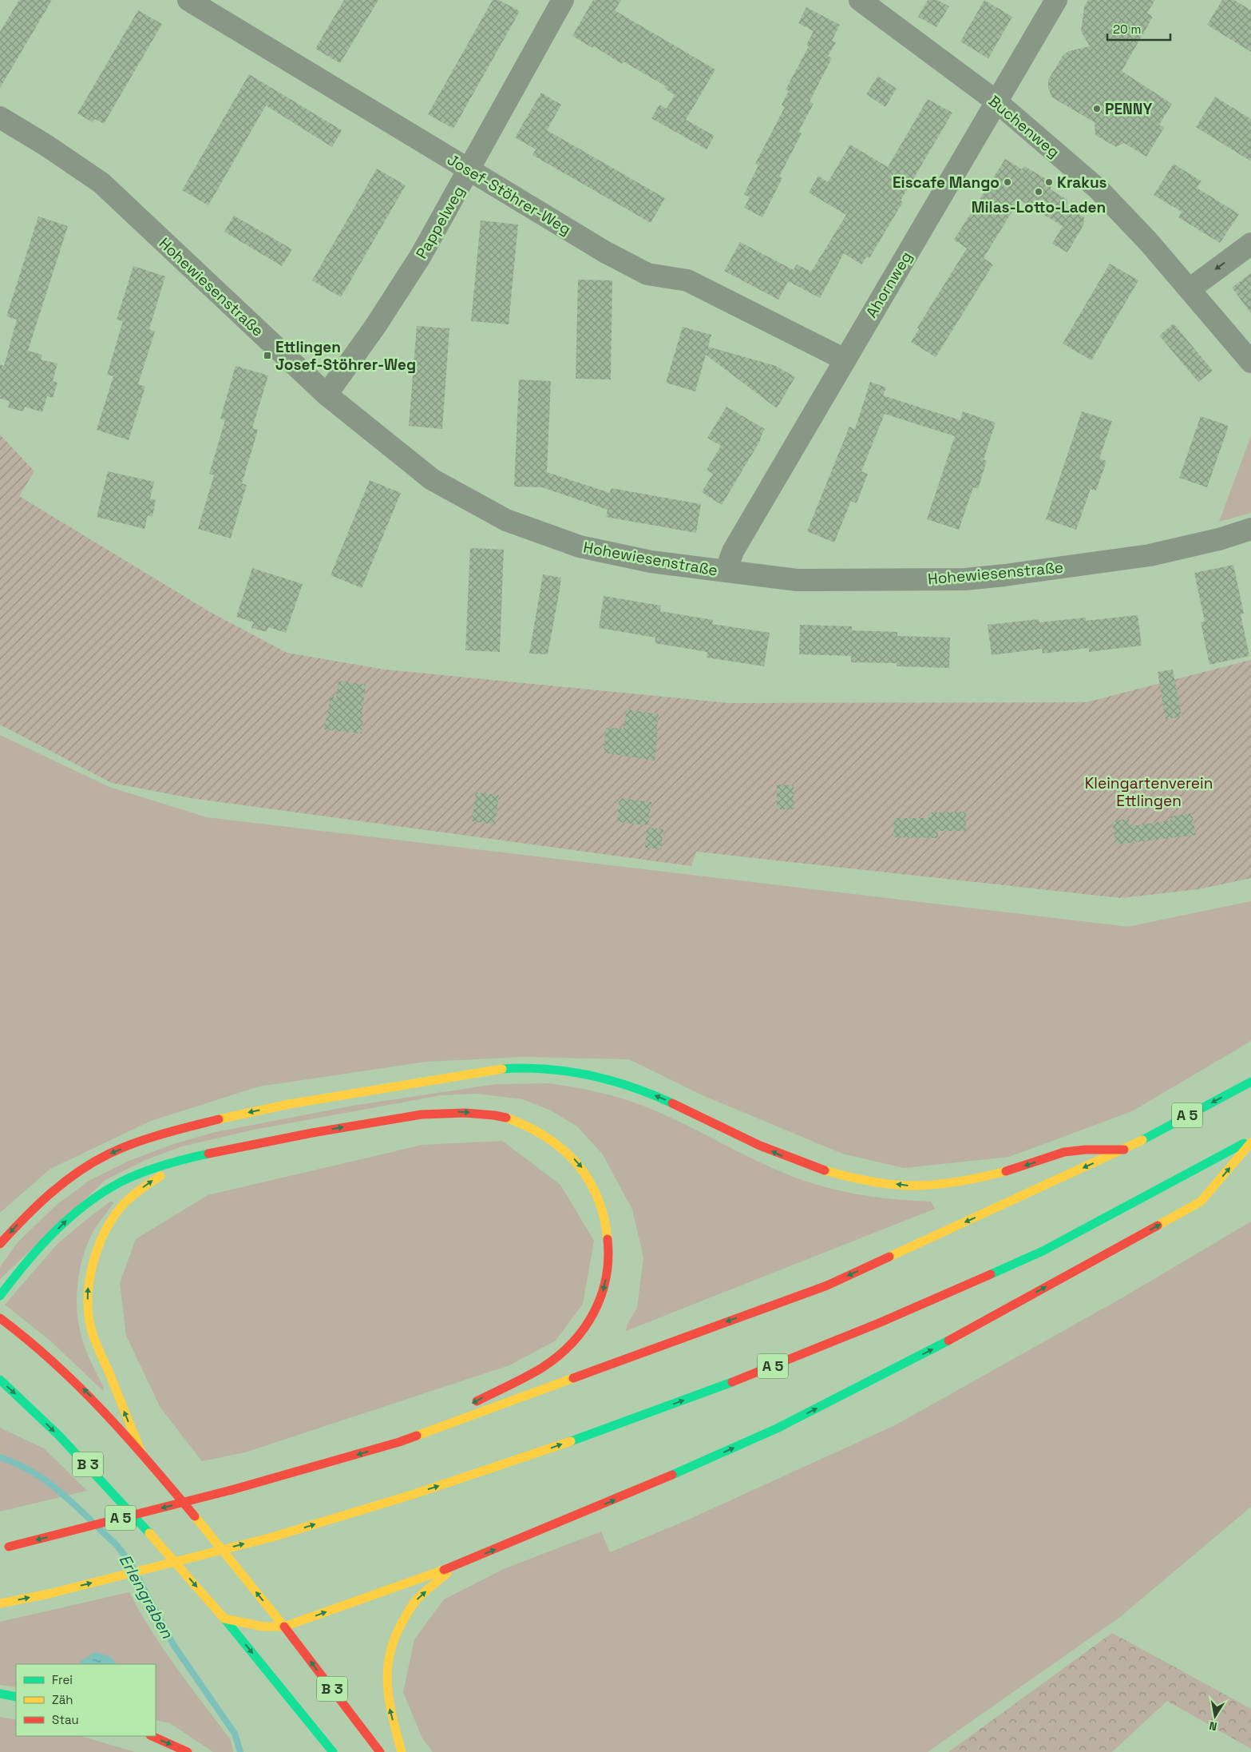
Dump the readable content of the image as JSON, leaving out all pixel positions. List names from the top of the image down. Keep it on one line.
{"streets":{"main road":["A 5","B 3"],"street":["Buchenweg","Josef-Stöhrer-Weg","Pappelweg","Ahornweg","Hohewiesenstraße"]},"crossings":[["Buchenweg","Ahornweg"],["Josef-Stöhrer-Weg","Pappelweg"],["Josef-Stöhrer-Weg","Ahornweg"],["Pappelweg","Hohewiesenstraße"],["Ahornweg","Hohewiesenstraße"],["A 5","B 3"]],"water":["Erlengraben"],"parks":["Kleingartenverein Ettlingen"],"places":{"other":["PENNY","Eiscafe Mango","Krakus","Milas-Lotto-Laden"],"transit":["Ettlingen Josef-Stöhrer-Weg"]},"legend":["Frei","Zäh","Stau"],"scale_bar":"20 m","north":"bottom"}
